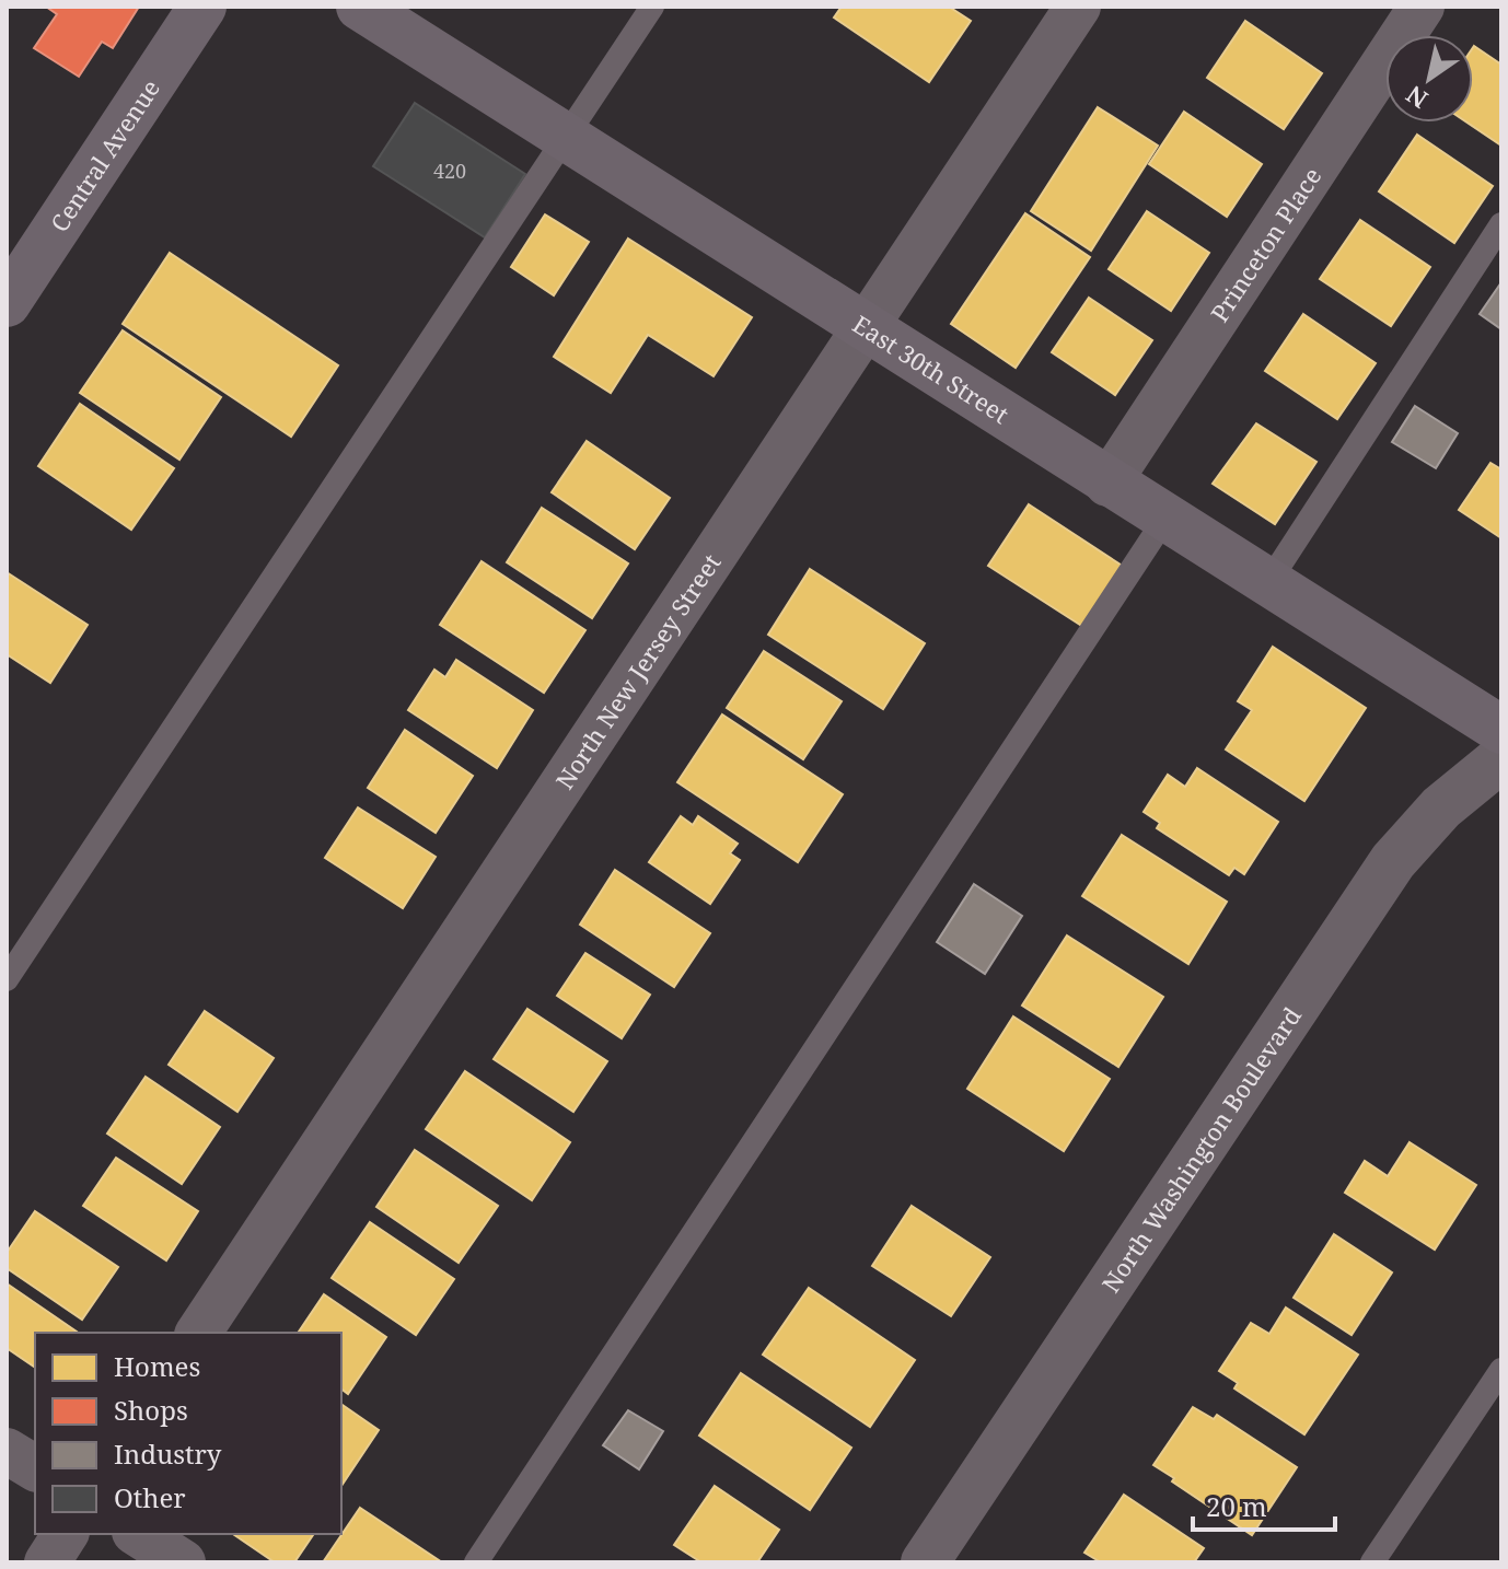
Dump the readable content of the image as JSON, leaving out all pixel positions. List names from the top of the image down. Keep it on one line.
{"streets":{"main road":["Central Avenue","East 30th Street"],"street":["Princeton Place","North New Jersey Street","North Washington Boulevard"]},"crossings":[["Princeton Place","East 30th Street"],["East 30th Street","North New Jersey Street"]],"house_numbers":["420"],"legend":["Homes","Shops","Industry","Other"],"scale_bar":"20 m","north":"bottom left"}
